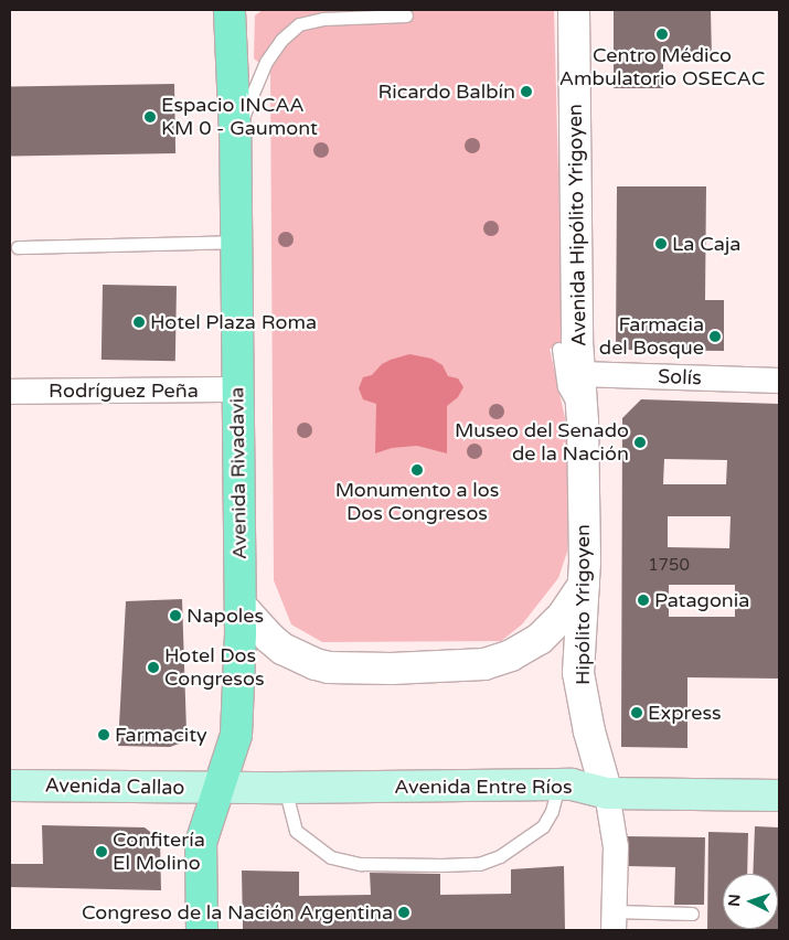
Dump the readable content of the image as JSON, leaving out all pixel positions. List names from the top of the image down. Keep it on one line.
{"streets":{"main road":["Avenida Rivadavia","Avenida Callao","Avenida Entre Ríos"],"street":["Avenida Hipólito Yrigoyen","Solís","Rodríguez Peña","Hipólito Yrigoyen"]},"crossings":[["Avenida Hipólito Yrigoyen","Solís"],["Avenida Hipólito Yrigoyen","Hipólito Yrigoyen"],["Solís","Hipólito Yrigoyen"],["Rodríguez Peña","Avenida Rivadavia"],["Avenida Rivadavia","Avenida Callao"],["Avenida Rivadavia","Avenida Entre Ríos"],["Hipólito Yrigoyen","Avenida Entre Ríos"],["Avenida Callao","Avenida Entre Ríos"]],"places":["Centro Médico Ambulatorio OSECAC","Ricardo Balbín","Espacio INCAA KM 0 - Gaumont","La Caja","Hotel Plaza Roma","Farmacia del Bosque","Museo del Senado de la Nación","Monumento a los Dos Congresos","Patagonia","Napoles","Hotel Dos Congresos","Express","Farmacity","Confitería El Molino","Congreso de la Nación Argentina"],"house_numbers":["1750"],"north":"left"}
